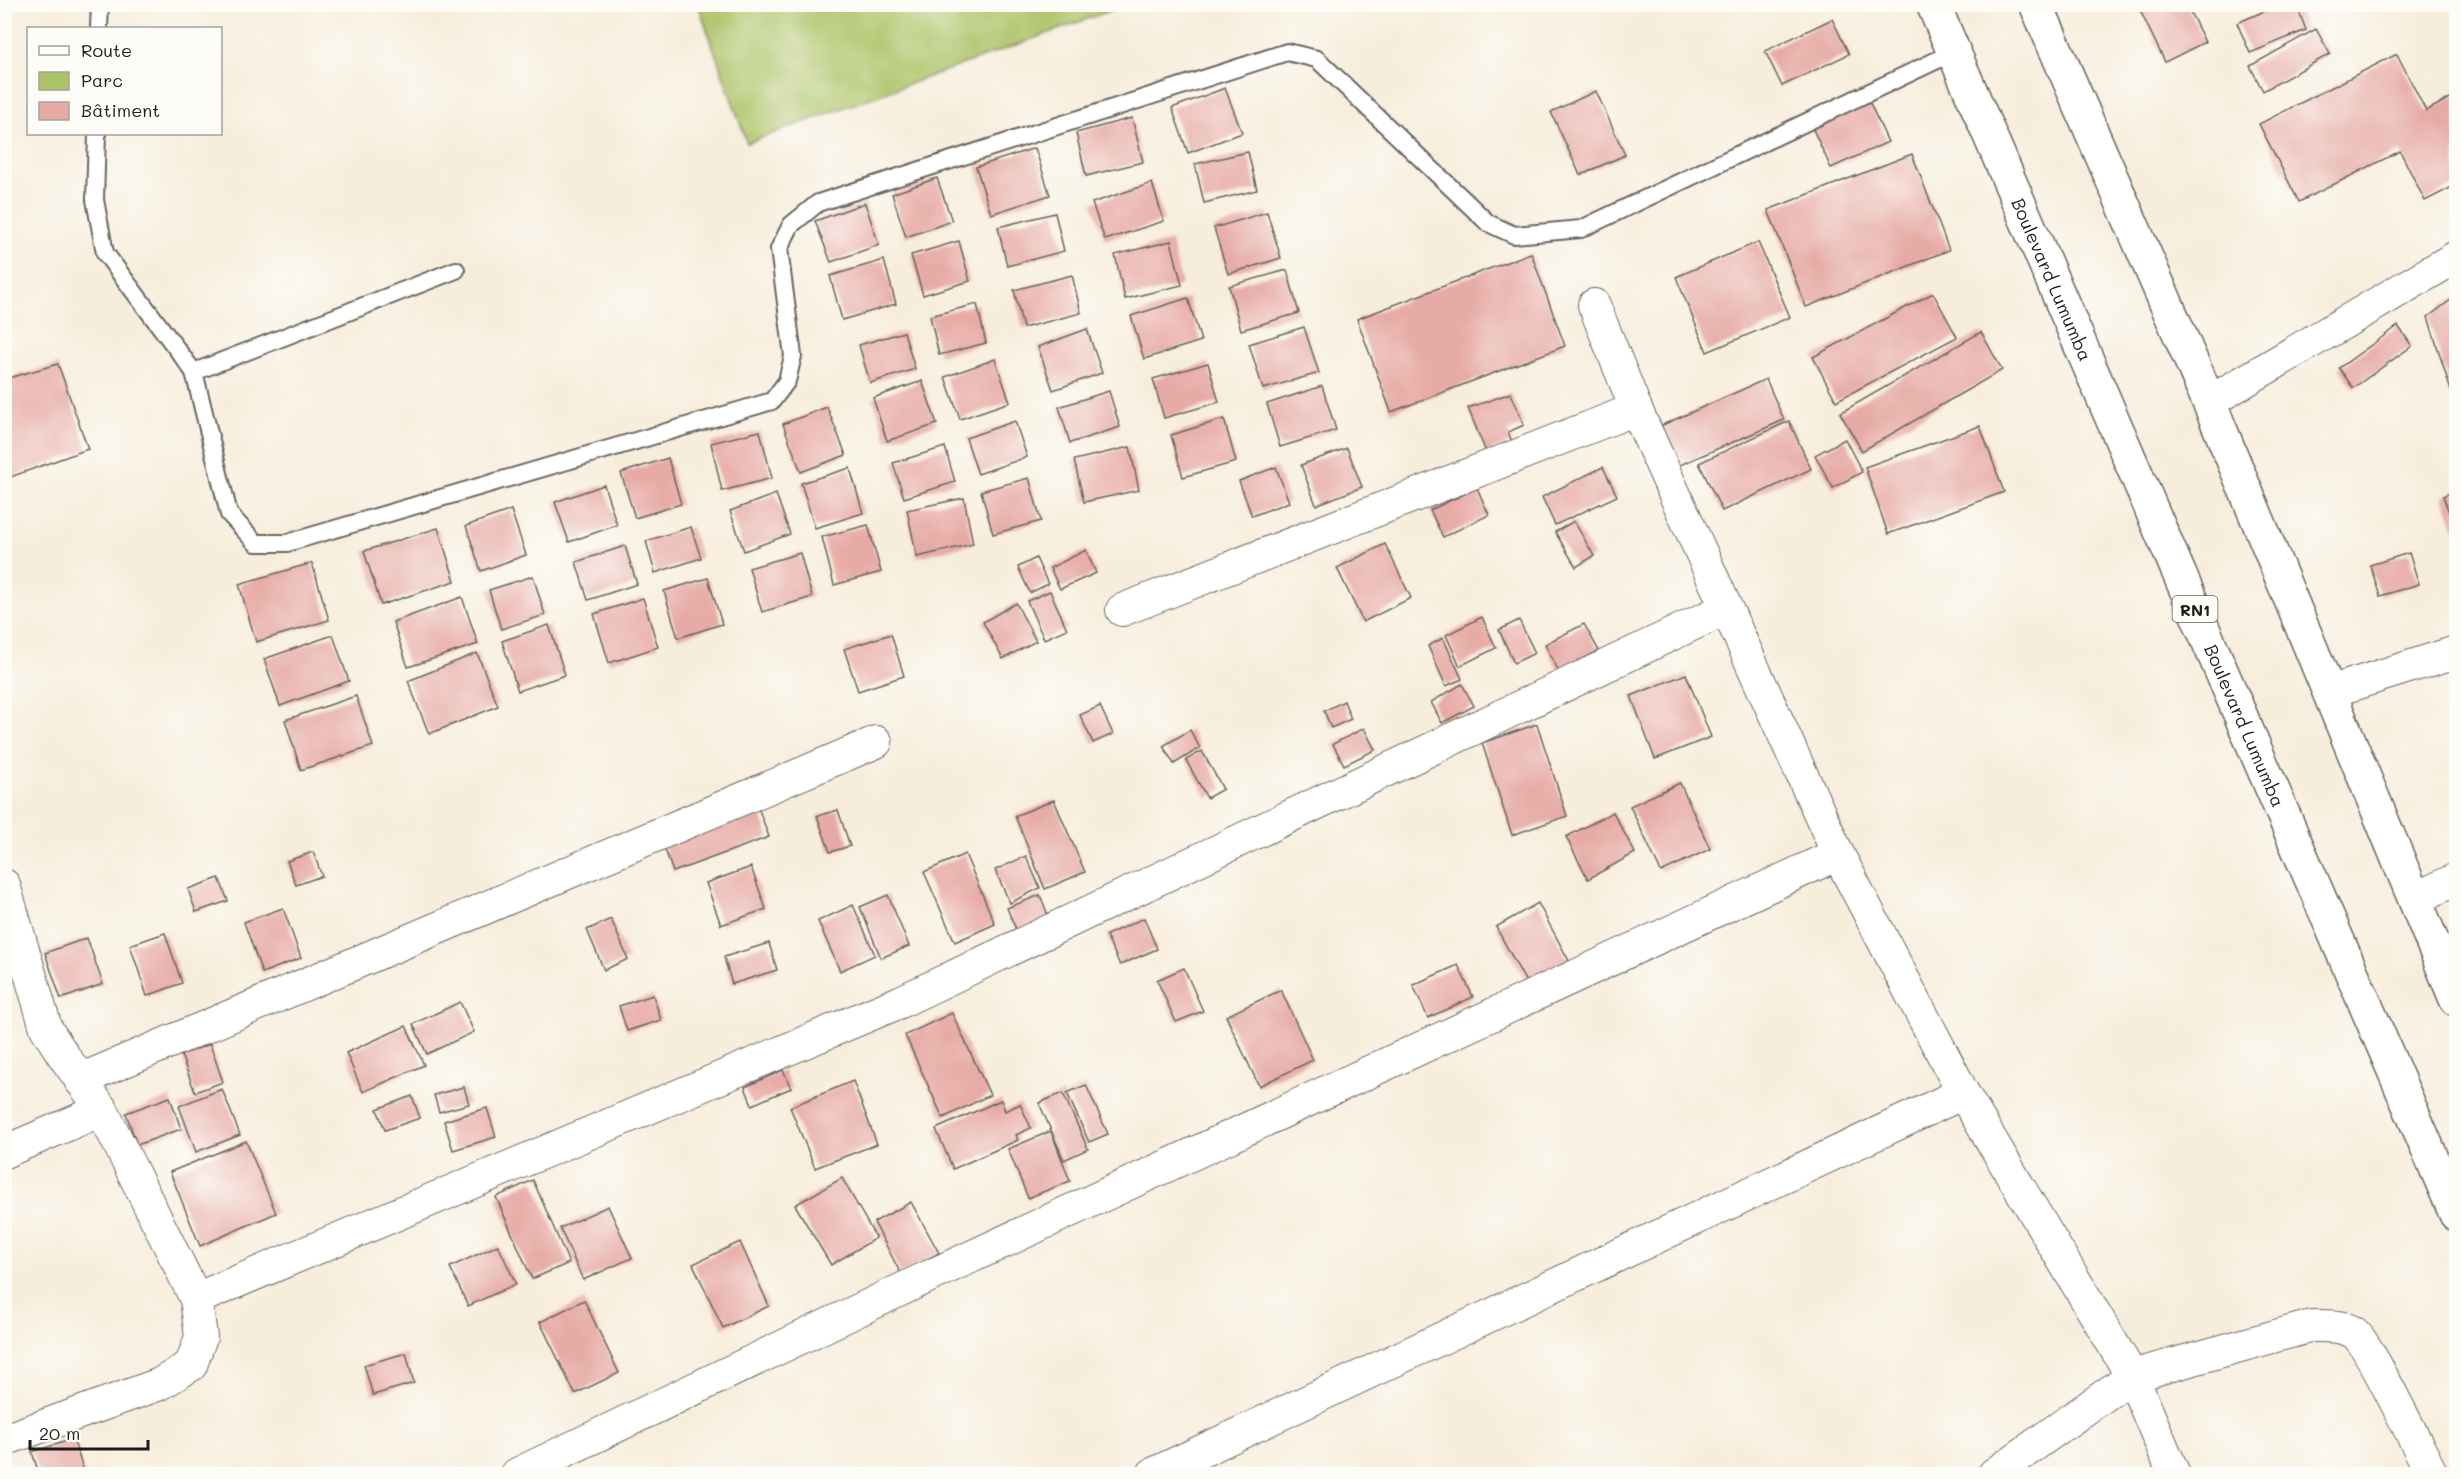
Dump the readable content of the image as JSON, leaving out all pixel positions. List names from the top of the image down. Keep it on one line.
{"streets":{"highway":["Boulevard Lumumba","RN1"]},"legend":["Route","Parc","Bâtiment"],"scale_bar":"20 m"}
